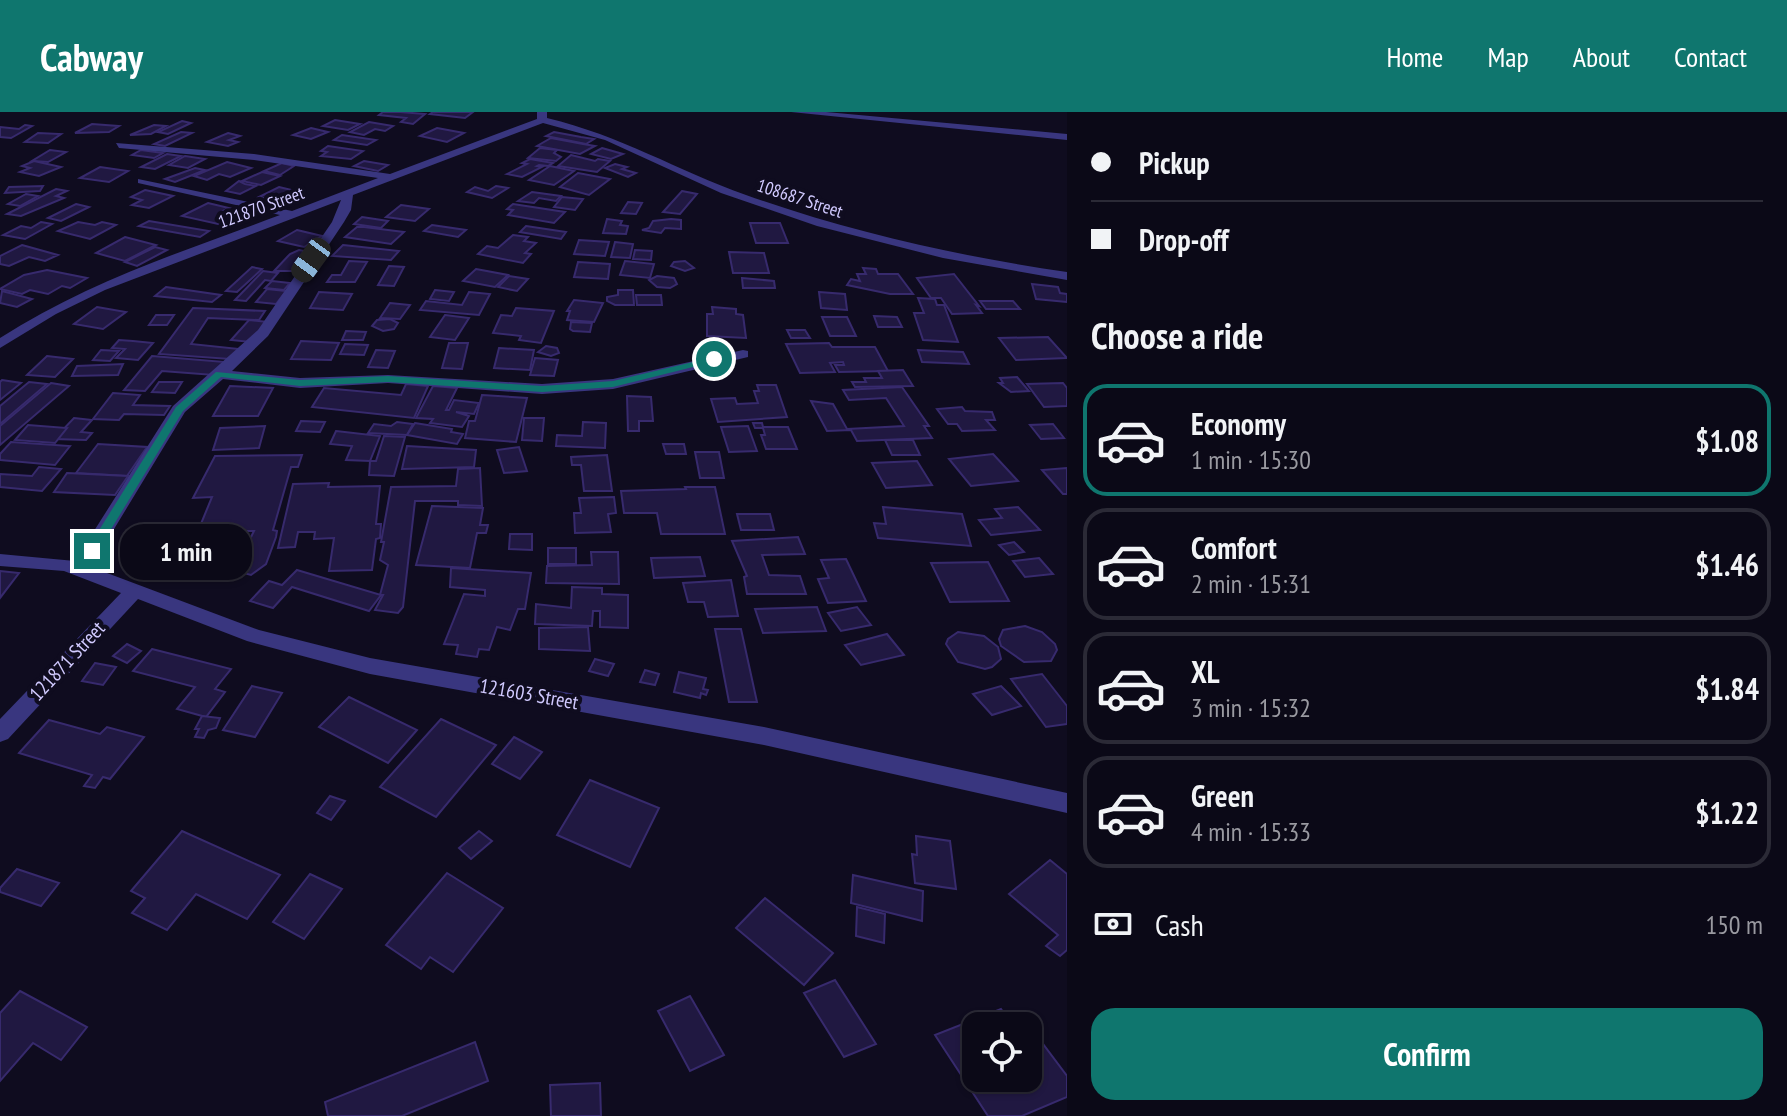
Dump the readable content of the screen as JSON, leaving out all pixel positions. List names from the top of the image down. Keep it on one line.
{"streets":{"street":["108687 Street","121870 Street","121871 Street","121603 Street"]},"crossings":[["108687 Street","121870 Street"],["121871 Street","121603 Street"]],"page":{"header":"Cabway","nav":["Home","Map","About","Contact"],"banner":["Pickup","Drop-off"],"heading":"Choose a ride","list":[{"name":"Economy","note":"1 min · 15:30","value":"$1.08"},{"name":"Comfort","note":"2 min · 15:31","value":"$1.46"},{"name":"XL","note":"3 min · 15:32","value":"$1.84"},{"name":"Green","note":"4 min · 15:33","value":"$1.22"}],"bubble":"1 min","pay":["Cash","150 m"],"buttons":"Confirm"}}
